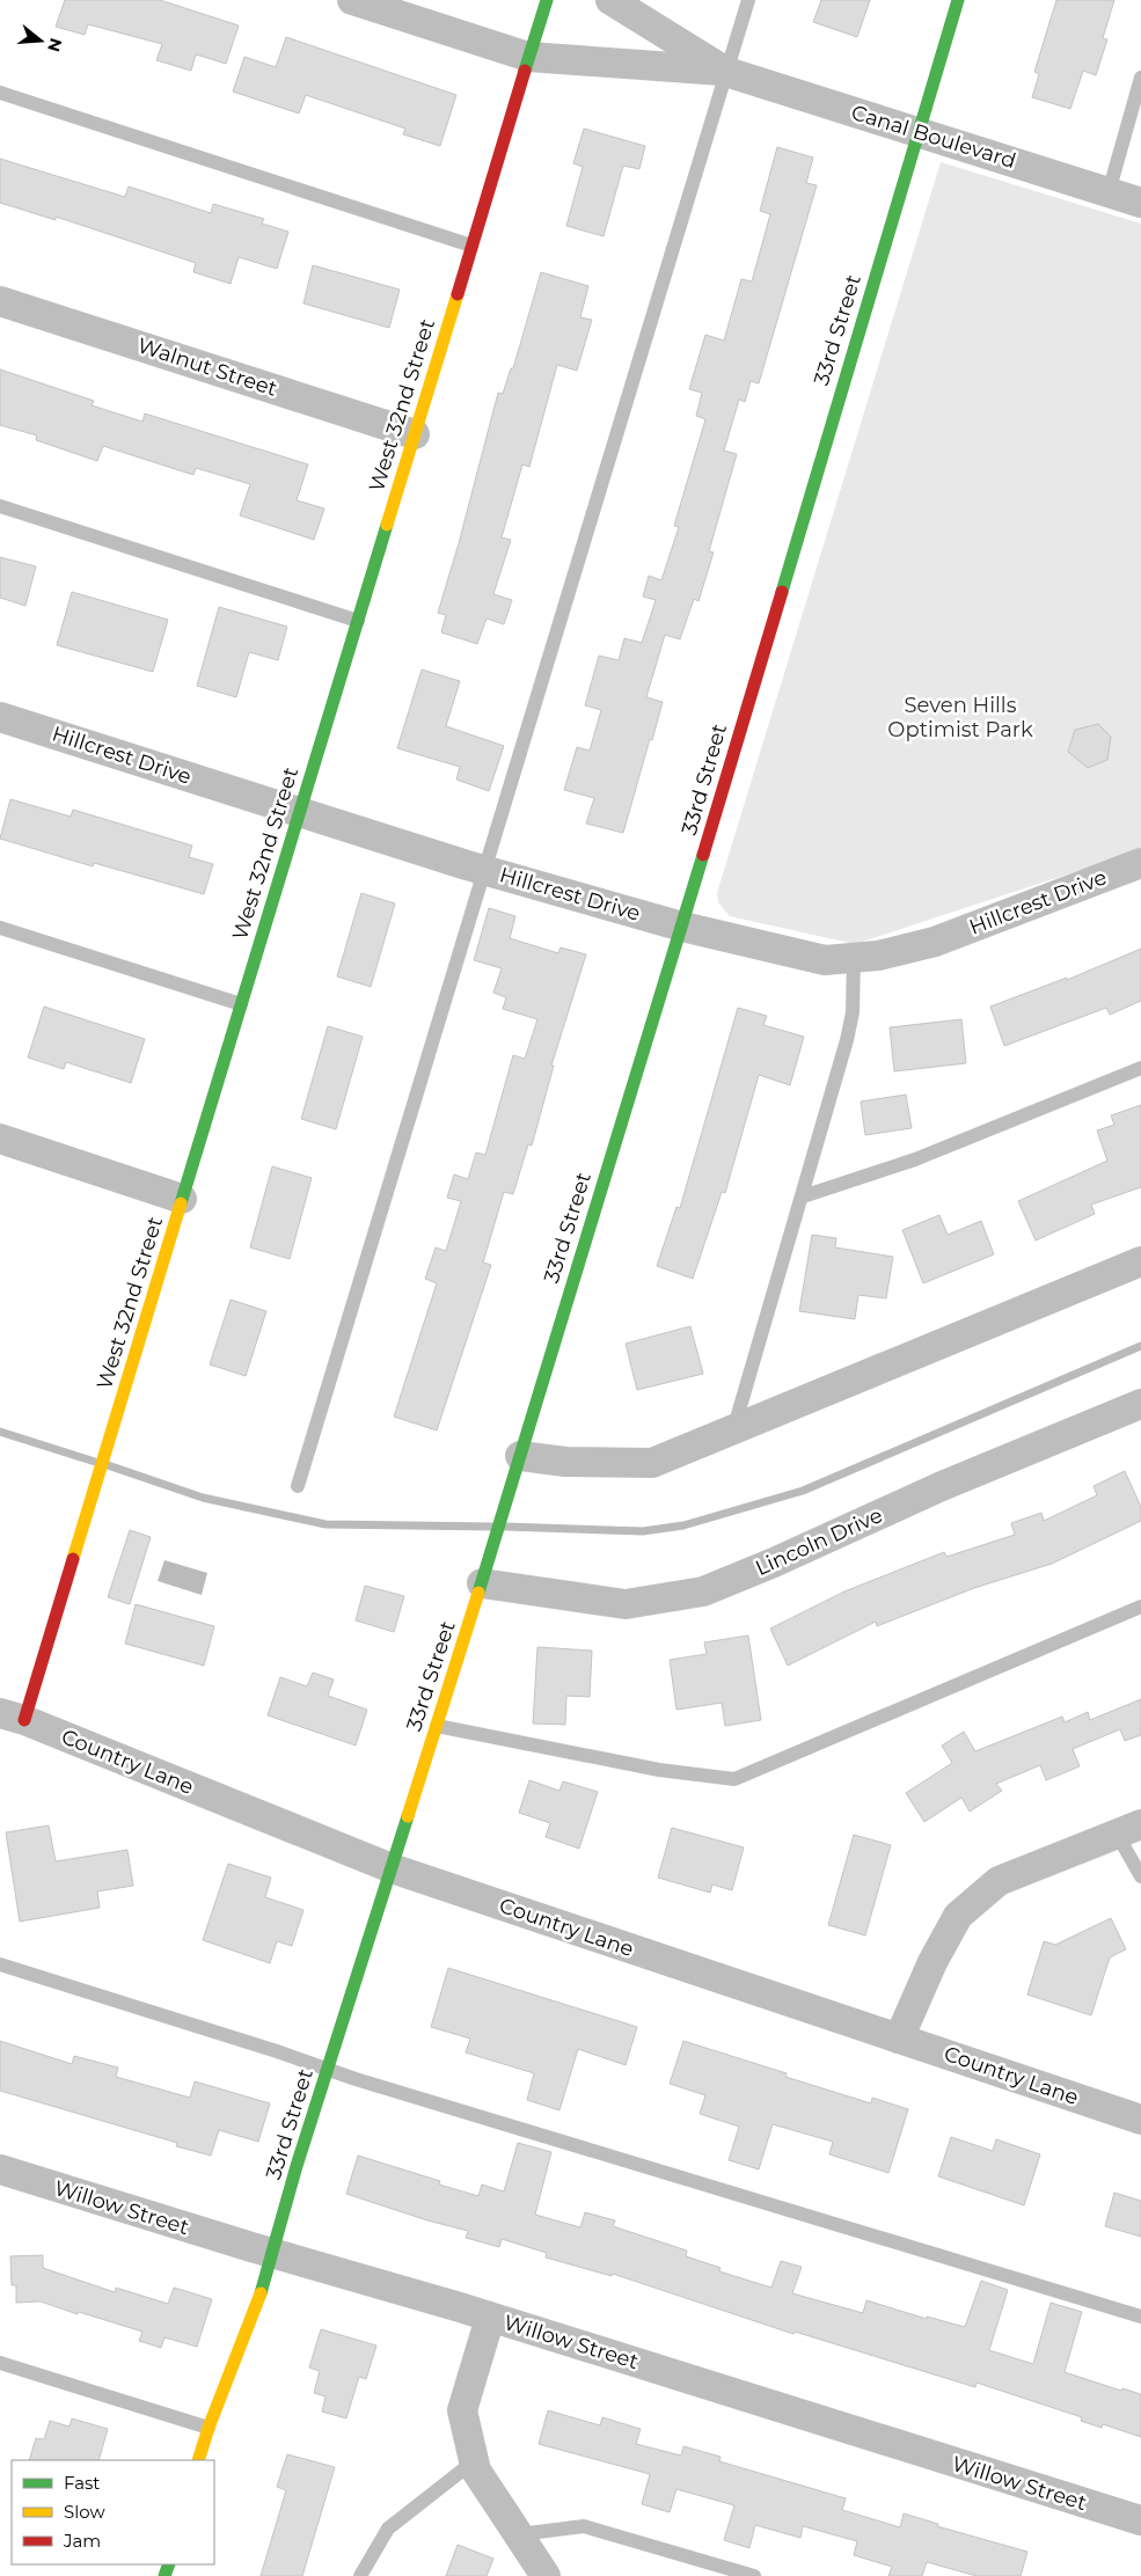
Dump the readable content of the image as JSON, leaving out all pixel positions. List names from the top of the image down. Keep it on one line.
{"streets":{"street":["Canal Boulevard","33rd Street","Walnut Street","West 32nd Street","Hillcrest Drive","Lincoln Drive","Country Lane","Willow Street"]},"crossings":[["Canal Boulevard","33rd Street"],["Canal Boulevard","West 32nd Street"],["33rd Street","Hillcrest Drive"],["33rd Street","Lincoln Drive"],["33rd Street","Country Lane"],["33rd Street","Willow Street"],["Walnut Street","West 32nd Street"],["West 32nd Street","Hillcrest Drive"],["West 32nd Street","Country Lane"]],"parks":["Seven Hills Optimist Park"],"legend":["Fast","Slow","Jam"],"north":"right"}
